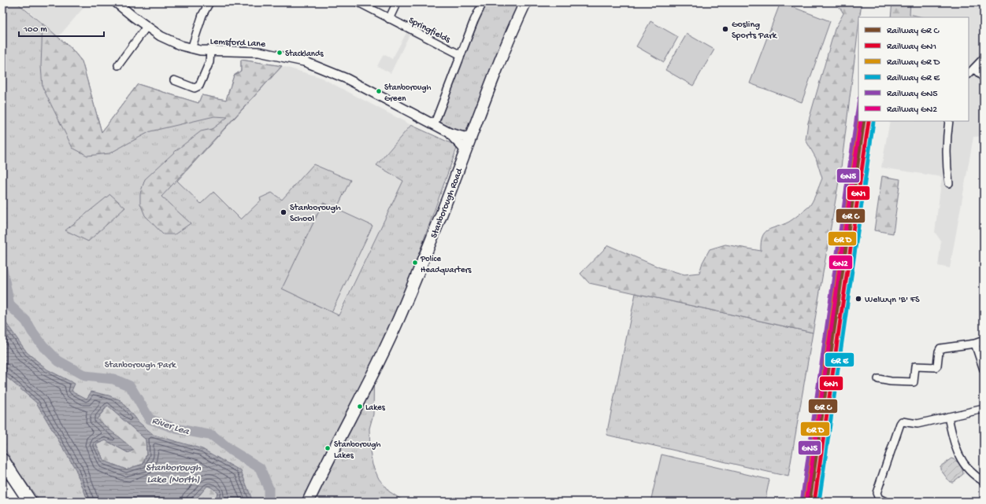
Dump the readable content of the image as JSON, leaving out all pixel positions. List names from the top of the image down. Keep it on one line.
{"streets":{"main road":["Stanborough Road"],"street":["Springfields","Lemsford Lane"]},"crossings":[["Lemsford Lane","Stanborough Road"]],"water":["River Lea","Stanborough Lake (North)"],"parks":["Stanborough Park"],"places":["Gosling Sports Park","Stacklands","Stanborough Green","Stanborough School","Police Headquarters","Welwyn 'B' FS","Lakes","Stanborough Lakes"],"lines":["rail line GN5","rail line GN1","rail line GN2"],"legend":["Railway GR C","Railway GN1","Railway GR D","Railway GR E","Railway GN5","Railway GN2"],"scale_bar":"100 m"}
